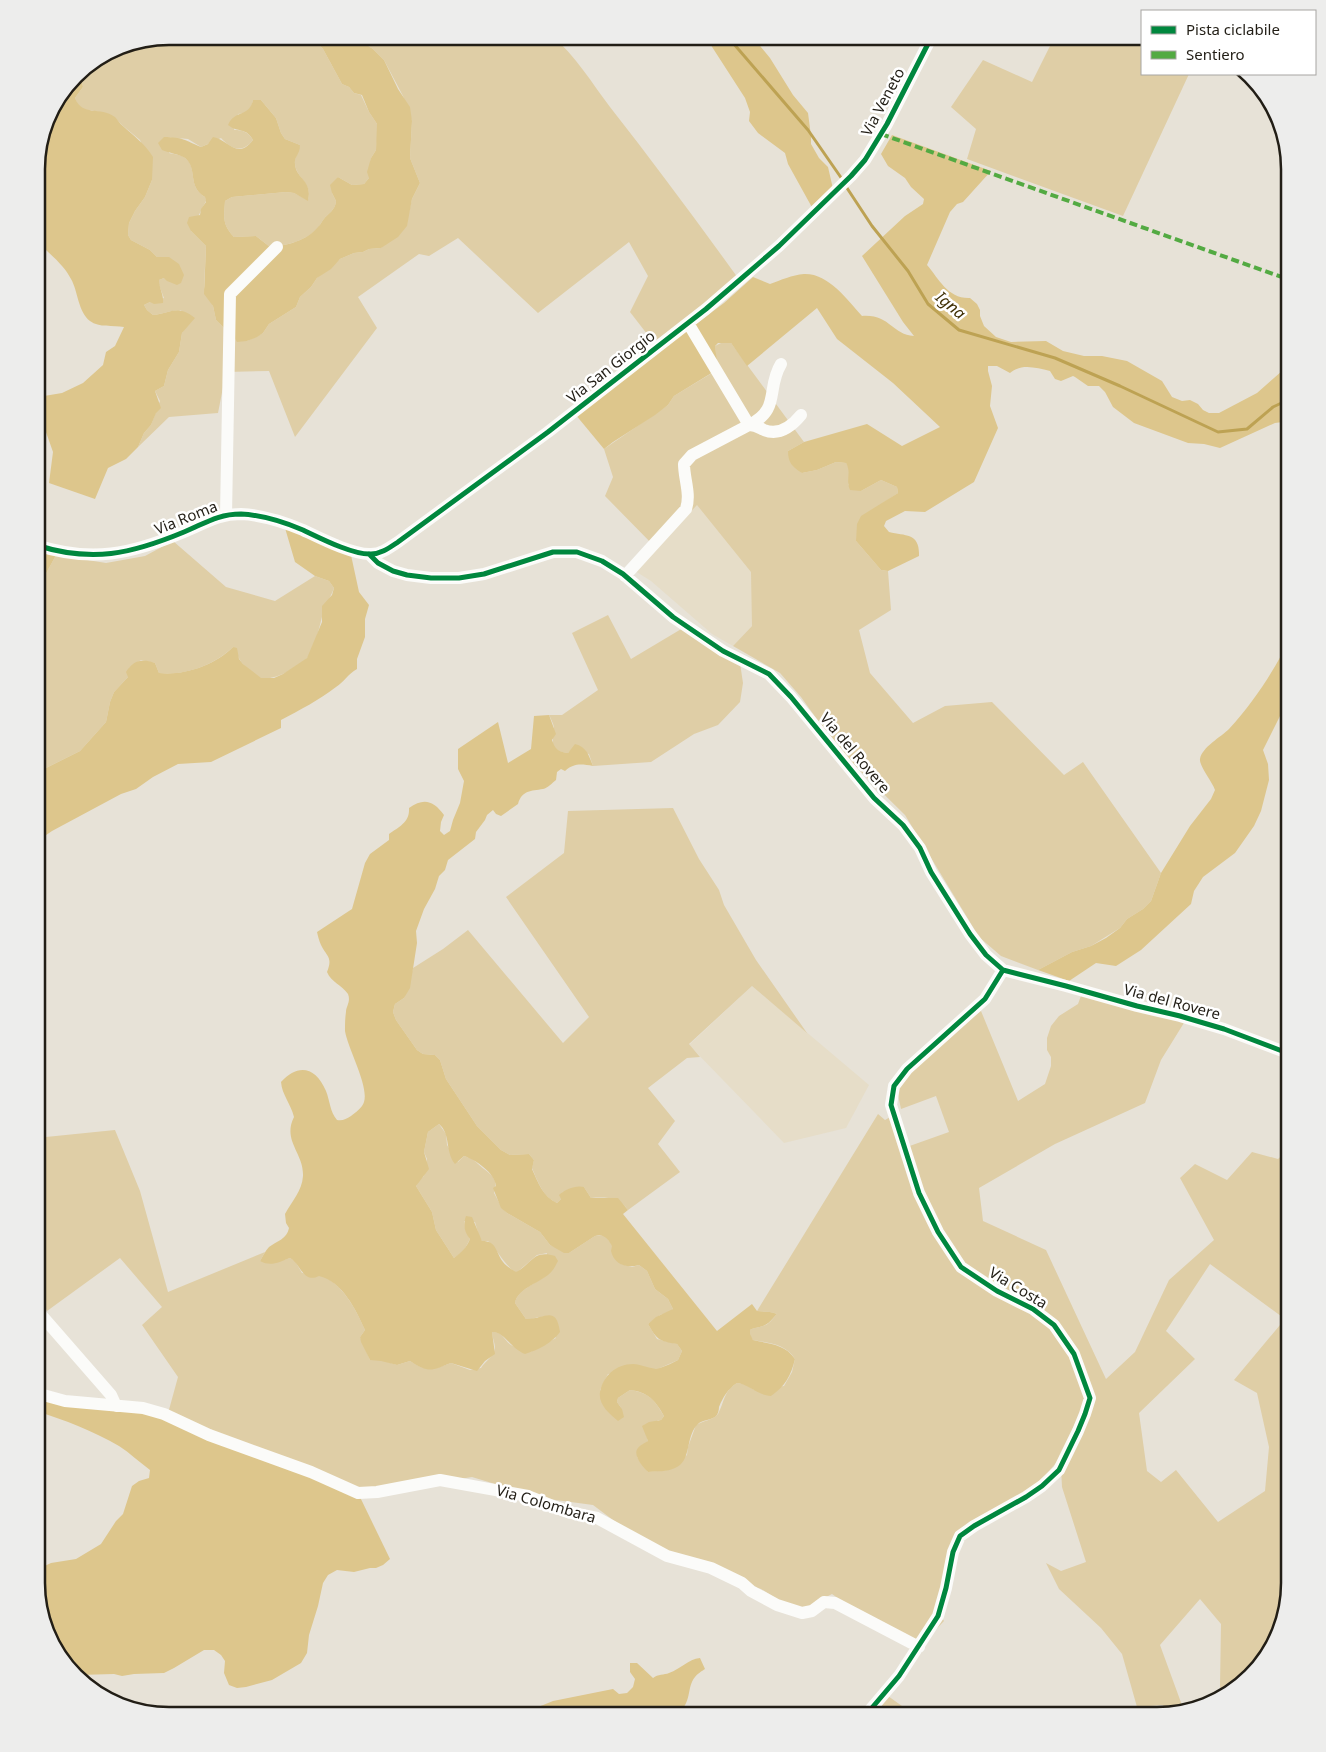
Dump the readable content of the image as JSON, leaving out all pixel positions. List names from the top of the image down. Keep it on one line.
{"streets":{"street":["Via Veneto","Via San Giorgio","Via Roma","Via del Rovere","Via Costa","Via Colombara"]},"crossings":[["Via Veneto","Via San Giorgio"],["Via San Giorgio","Via Roma"],["Via San Giorgio","Via del Rovere"],["Via Roma","Via del Rovere"],["Via del Rovere","Via Costa"],["Via Costa","Via Colombara"]],"water":["Igna"],"legend":["Pista ciclabile","Sentiero"]}
